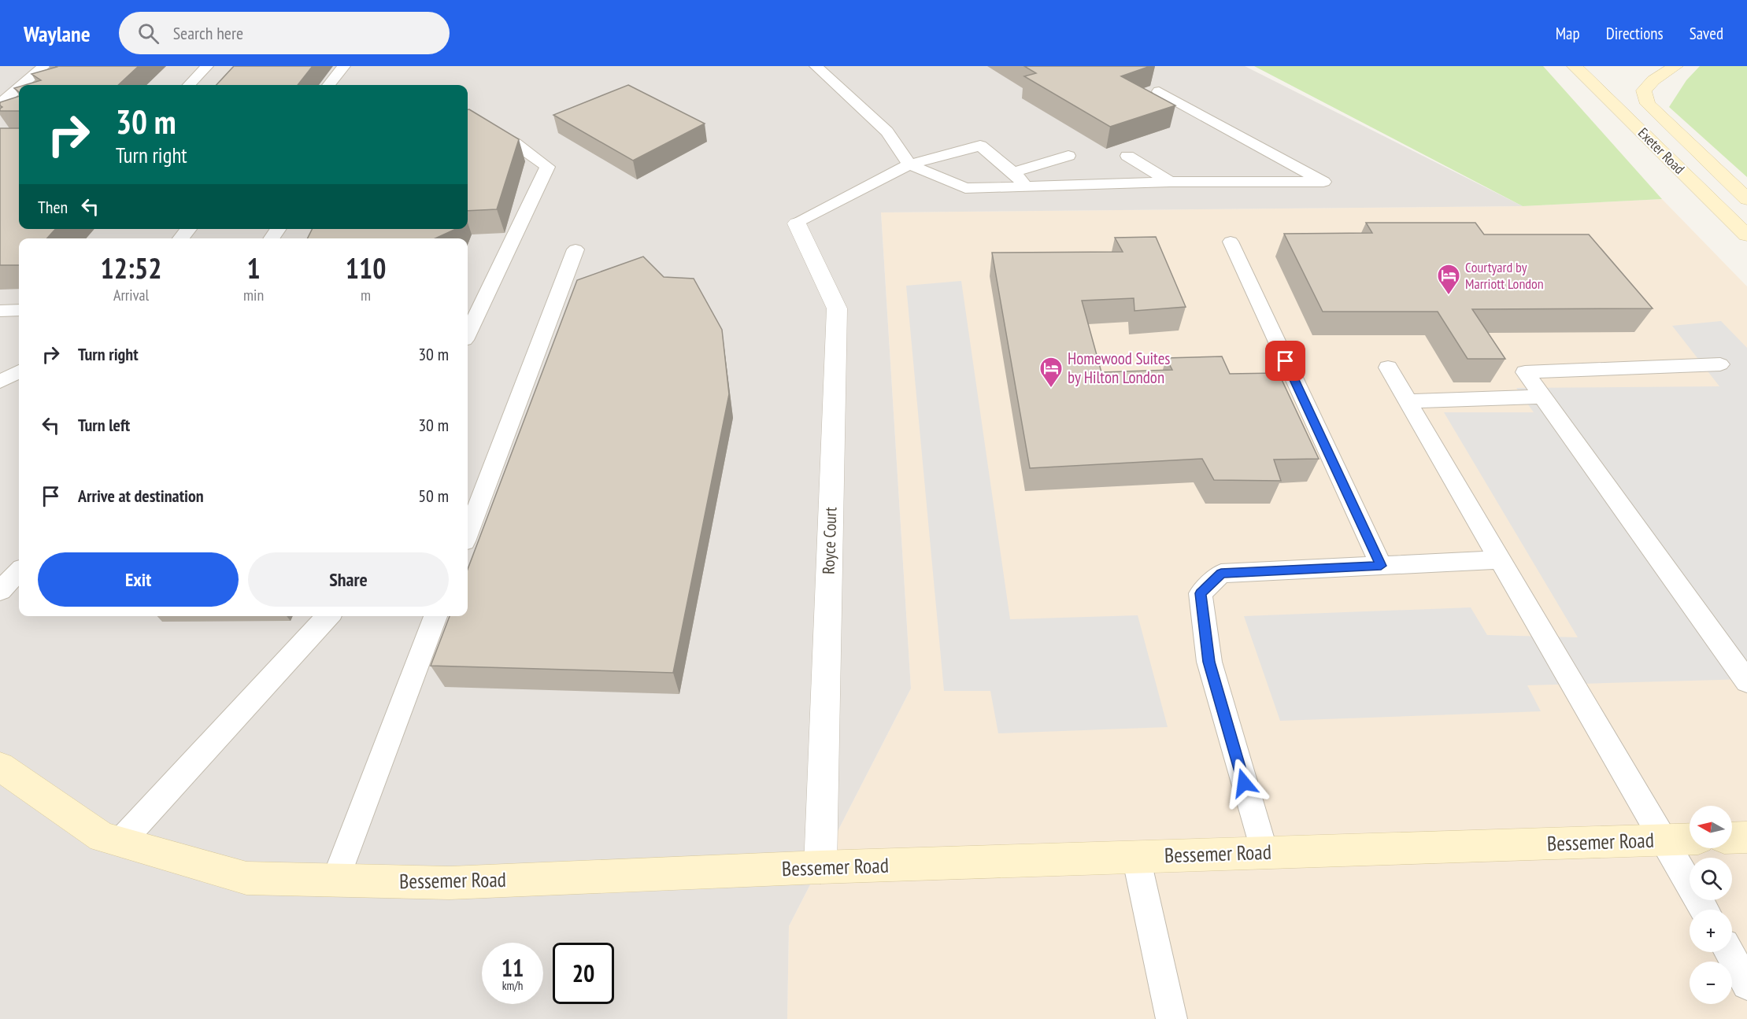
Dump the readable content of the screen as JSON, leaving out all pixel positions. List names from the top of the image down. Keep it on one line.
{"streets":{"street":["Exeter Road","Royce Court","Bessemer Road"]},"crossings":[["Royce Court","Bessemer Road"]],"places":{"hotel":["Courtyard by Marriott London","Homewood Suites by Hilton London"]},"north":"left","page":{"header":"Waylane","search":"Search here","nav":["Map","Directions","Saved"],"turn":["30 m","Turn right"],"then":"Then","eta":["12:52","Arrival","1","min","110","m"],"list":[{"name":"Turn right","value":"30 m"},{"name":"Turn left","value":"30 m"},{"name":"Arrive at destination","value":"50 m"}],"buttons":["Exit","Share"],"map_buttons":["+","−"],"speed":"11 km/h","limit":"20"}}
